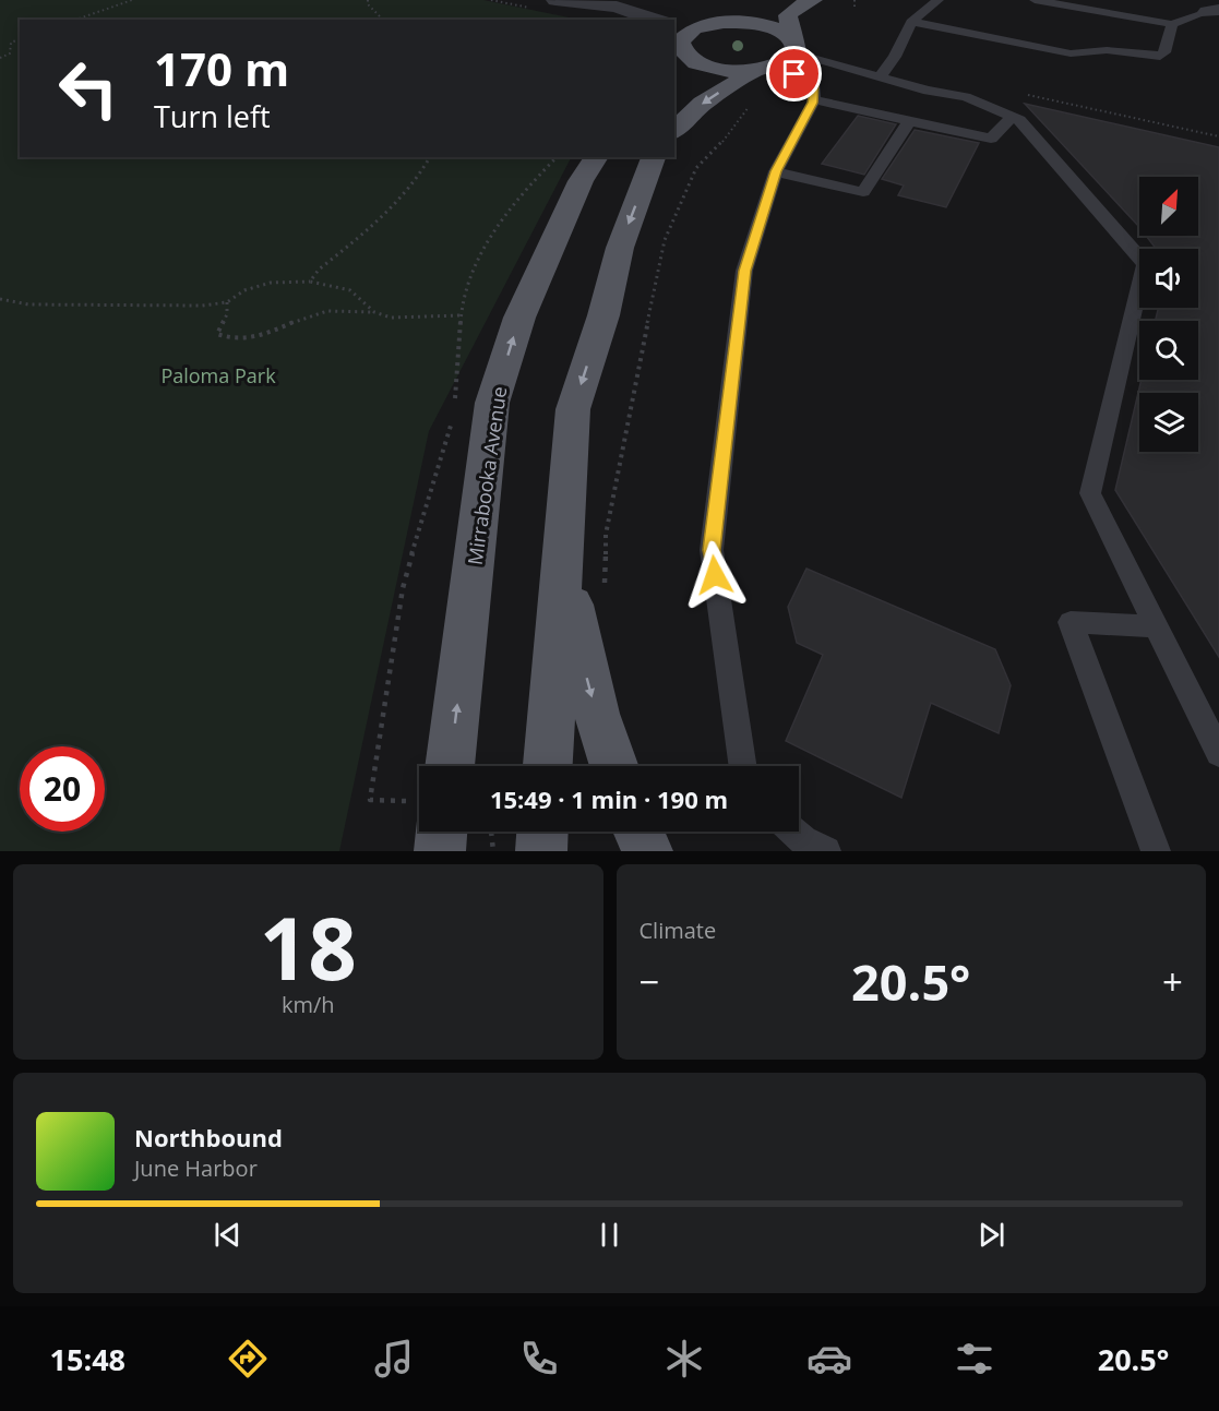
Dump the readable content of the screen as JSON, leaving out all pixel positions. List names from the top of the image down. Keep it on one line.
{"streets":{"main road":["Mirrabooka Avenue"]},"parks":["Paloma Park"],"north":"top right","page":{"turn":["170 m","Turn left"],"limit":"20","trip":"15:49 · 1 min · 190 m","tile":[["18","km/h"],"Climate"],"heat":["−","20.5°","+"],"song":["Northbound","June Harbor"],"tabs":["15:48","20.5°"]}}
